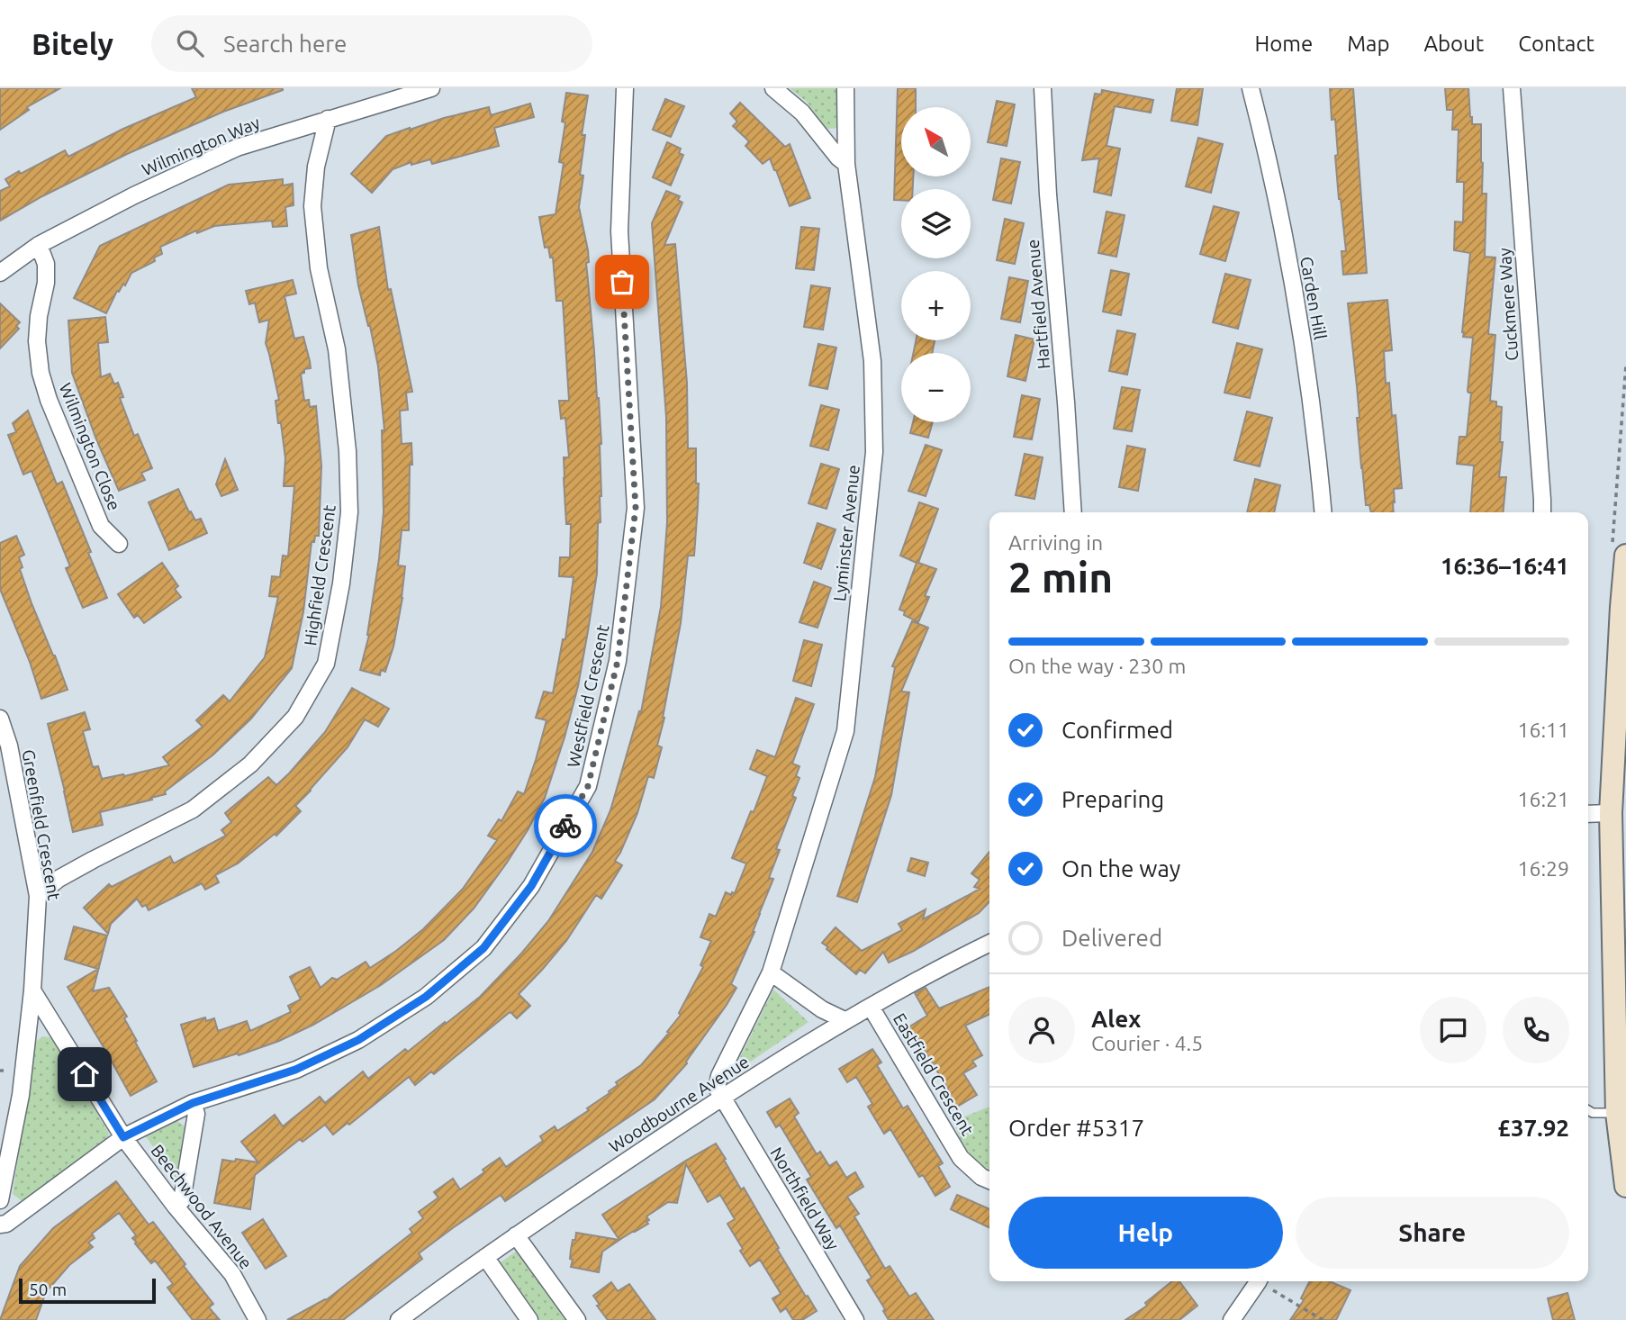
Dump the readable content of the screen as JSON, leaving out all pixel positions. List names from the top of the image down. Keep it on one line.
{"streets":{"street":["Wilmington Way","Carden Hill","Hartfield Avenue","Cuckmere Way","Wilmington Close","Lyminster Avenue","Highfield Crescent","Westfield Crescent","Greenfield Crescent","Eastfield Crescent","Woodbourne Avenue","Northfield Way","Beechwood Avenue"]},"crossings":[["Wilmington Way","Wilmington Close"],["Wilmington Way","Highfield Crescent"],["Lyminster Avenue","Woodbourne Avenue"],["Lyminster Avenue","Northfield Way"],["Highfield Crescent","Greenfield Crescent"],["Westfield Crescent","Beechwood Avenue"],["Greenfield Crescent","Beechwood Avenue"],["Eastfield Crescent","Woodbourne Avenue"],["Woodbourne Avenue","Northfield Way"]],"scale_bar":"50 m","north":"top left","page":{"header":"Bitely","search":"Search here","nav":["Home","Map","About","Contact"],"map_buttons":["+","−"],"heading":["2 min","Arriving in","16:36–16:41"],"panel":["Alex","Courier · 4.5","Order #5317","£37.92"],"bar":"On the way · 230 m","list":[["Confirmed","16:11"],["Preparing","16:21"],["On the way","16:29"],"Delivered"],"buttons":["Help","Share"],"scale":"50 m"}}
